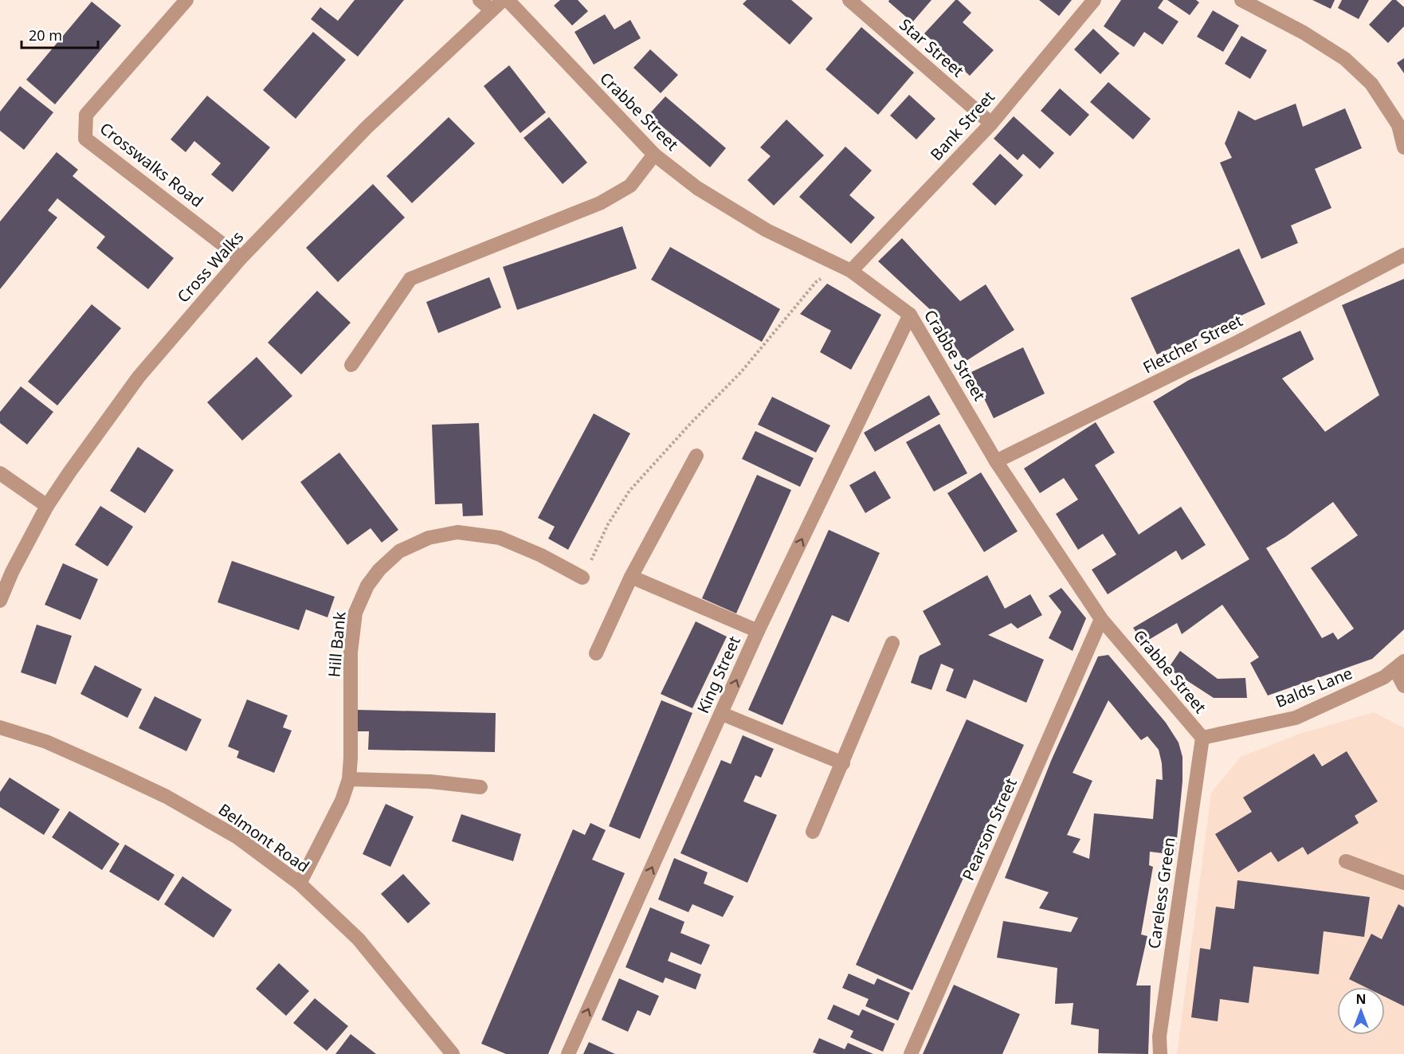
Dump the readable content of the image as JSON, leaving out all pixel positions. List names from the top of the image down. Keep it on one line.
{"streets":{"street":["Star Street","Crabbe Street","Bank Street","Crosswalks Road","Cross Walks","Fletcher Street","Hill Bank","King Street","Balds Lane","Pearson Street","Belmont Road","Careless Green"]},"crossings":[["Star Street","Bank Street"],["Crabbe Street","Bank Street"],["Crabbe Street","Fletcher Street"],["Crabbe Street","King Street"],["Crabbe Street","Balds Lane"],["Crabbe Street","Pearson Street"],["Crabbe Street","Careless Green"],["Crosswalks Road","Cross Walks"],["Hill Bank","Belmont Road"],["Balds Lane","Careless Green"]],"one_way":["King Street"],"scale_bar":"20 m","north":"top"}
